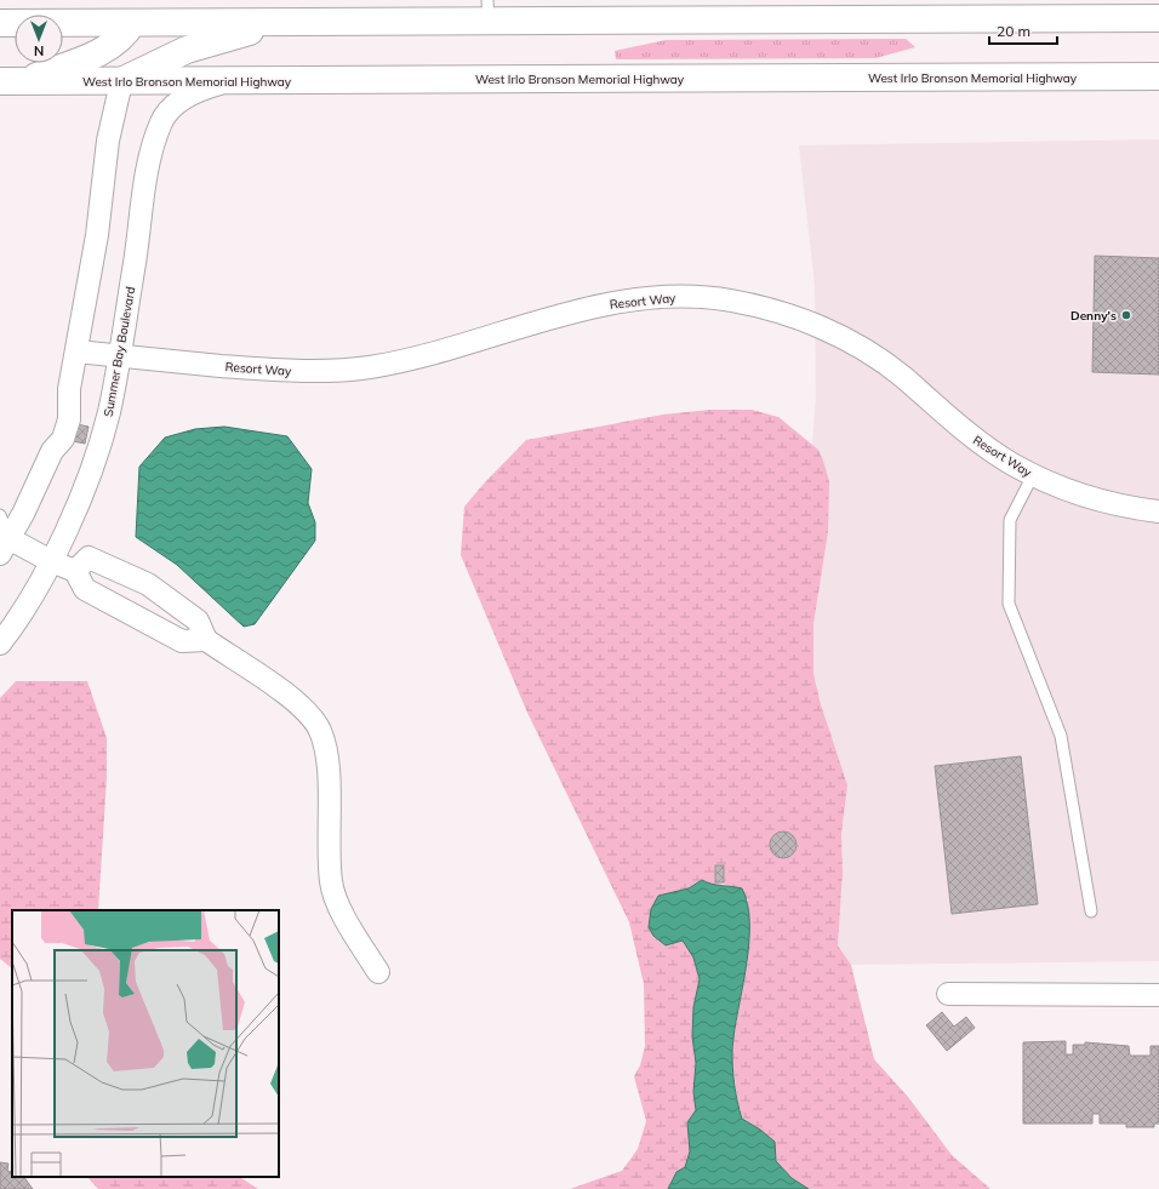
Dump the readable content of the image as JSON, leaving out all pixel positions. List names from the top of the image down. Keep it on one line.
{"streets":{"highway":["West Irlo Bronson Memorial Highway"],"street":["Resort Way","Summer Bay Boulevard"]},"crossings":[["West Irlo Bronson Memorial Highway","Summer Bay Boulevard"],["Resort Way","Summer Bay Boulevard"]],"places":["Denny's"],"scale_bar":"20 m","north":"bottom"}
